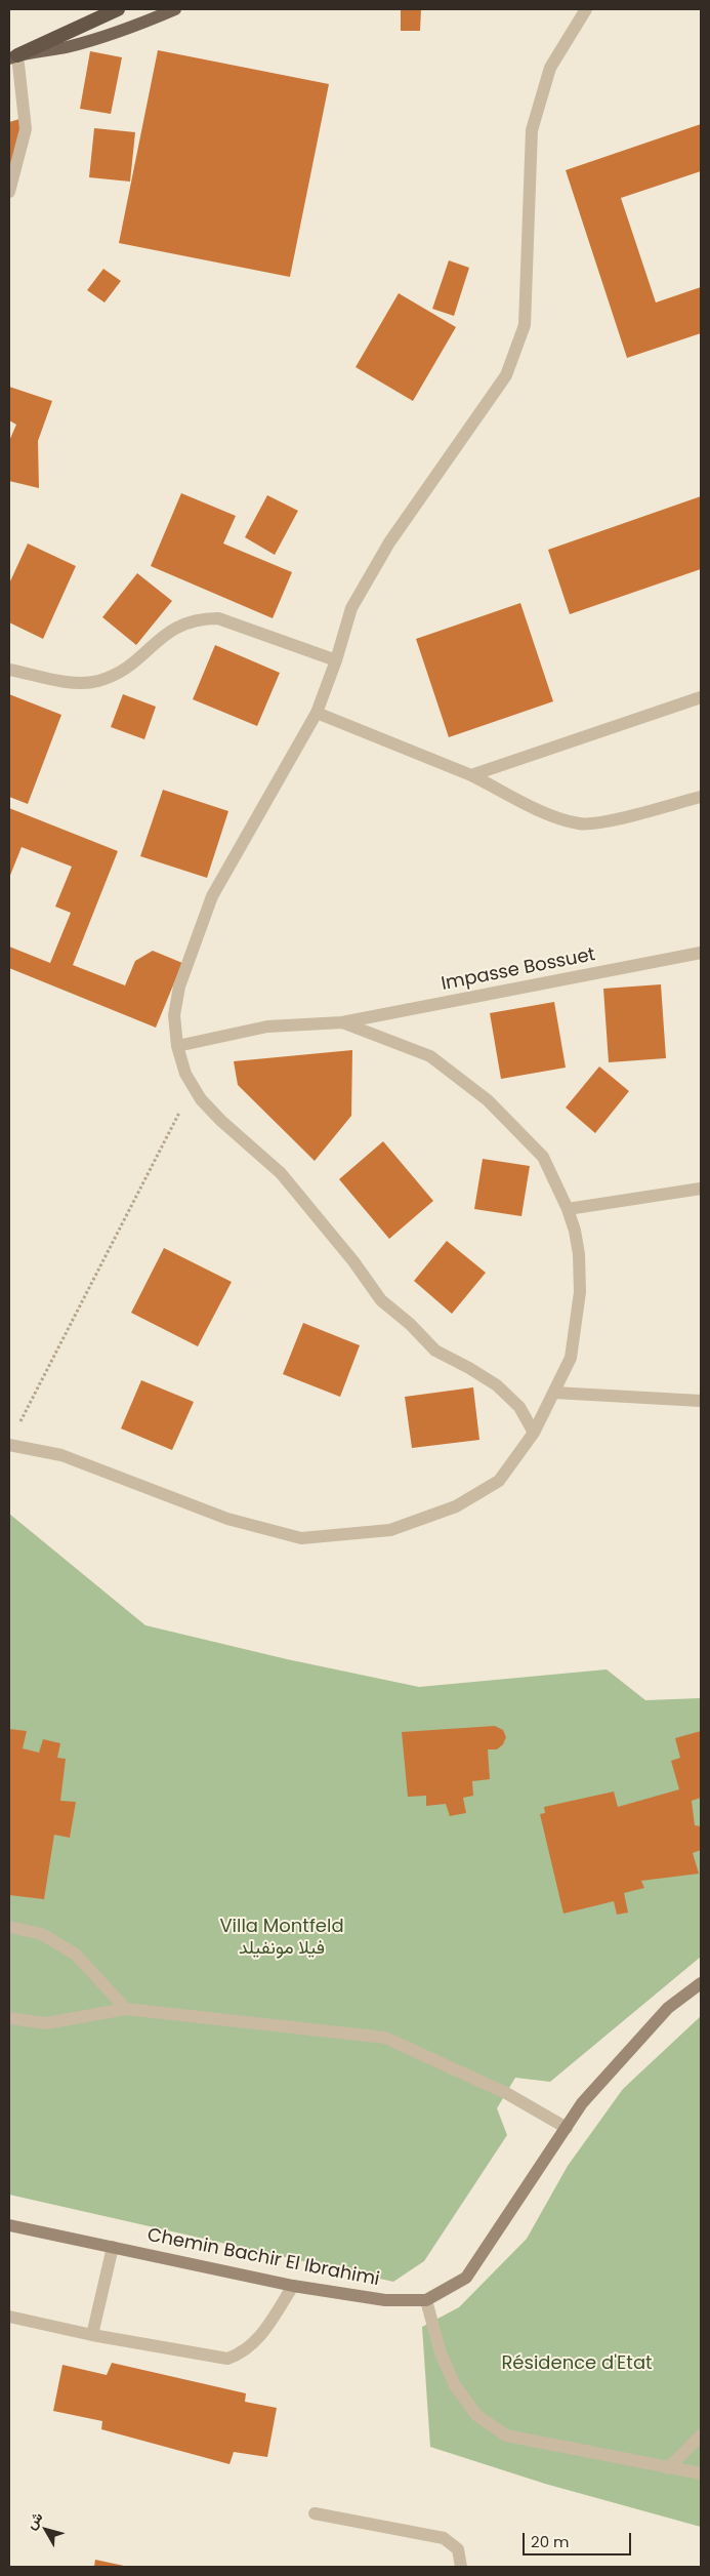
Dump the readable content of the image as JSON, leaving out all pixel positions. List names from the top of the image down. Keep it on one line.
{"streets":{"main road":["Chemin Bachir El Ibrahimi"],"street":["Impasse Bossuet"]},"parks":["Villa Montfeld فيلا مونفيلد","Résidence d'Etat"],"scale_bar":"20 m","north":"top left"}
